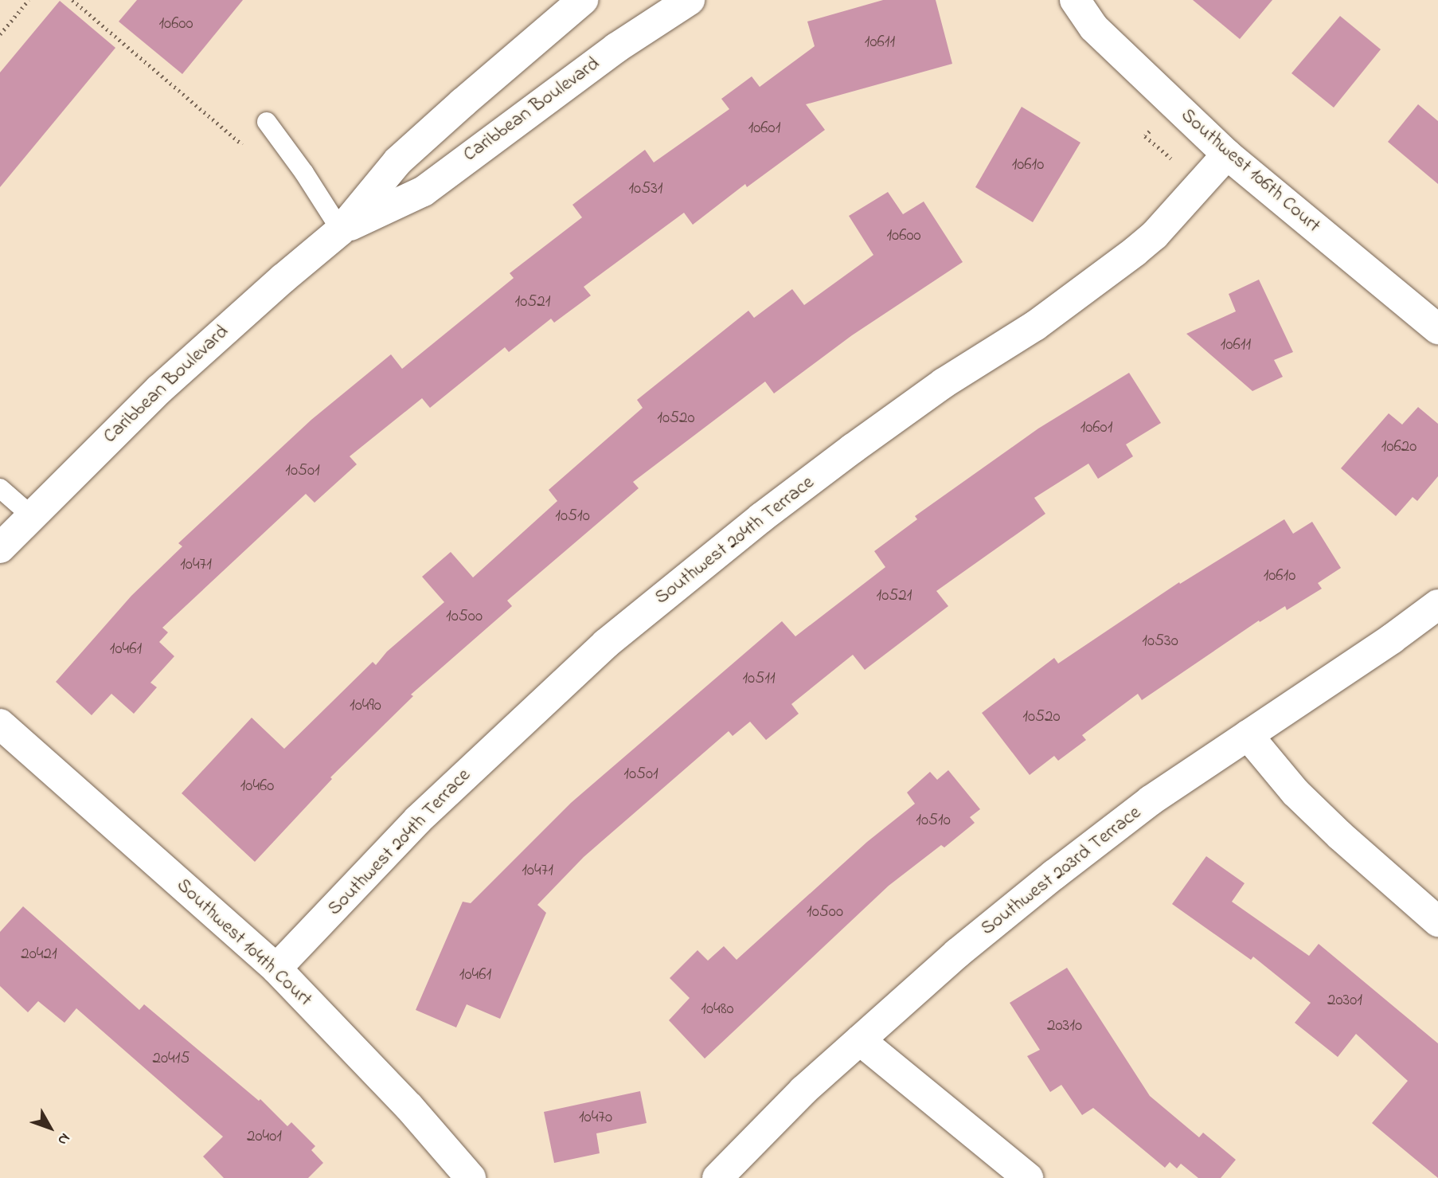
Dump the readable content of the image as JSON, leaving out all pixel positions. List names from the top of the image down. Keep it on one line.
{"streets":{"street":["Caribbean Boulevard","Southwest 106th Court","Southwest 204th Terrace","Southwest 203rd Terrace","Southwest 104th Court"]},"crossings":[["Southwest 106th Court","Southwest 204th Terrace"],["Southwest 204th Terrace","Southwest 104th Court"]],"house_numbers":["10600","10611","10601","10610","10531","10600","10521","10611","10520","10601","10620","10501","10510","10471","10610","10521","10500","10530","10461","10511","10490","10520","10501","10460","10510","10471","10500","20421","10461","20301","10480","20310","20415","10470","20401"],"north":"bottom right"}
